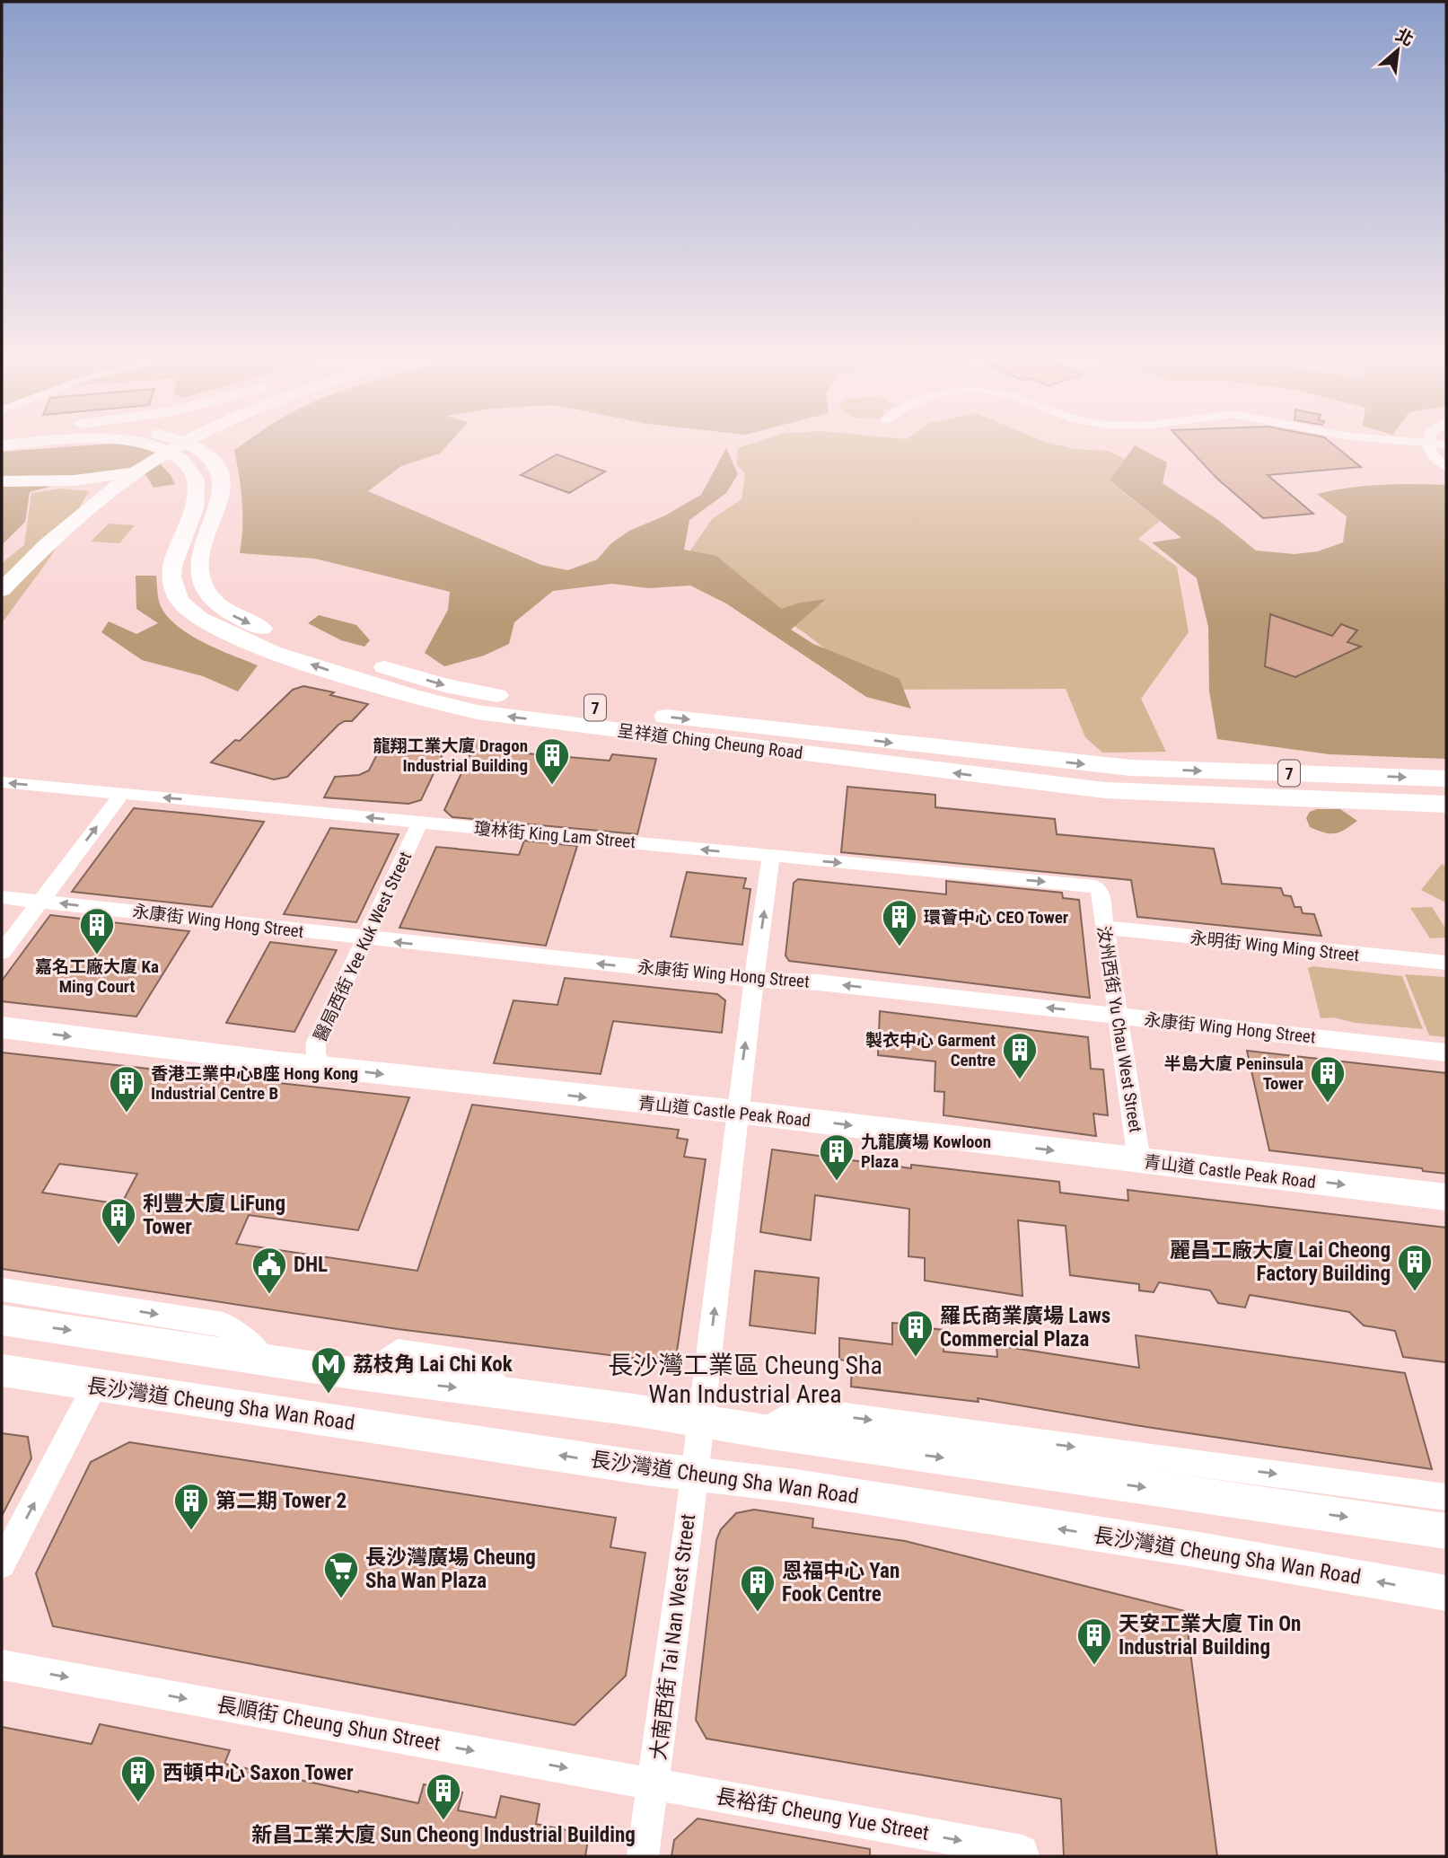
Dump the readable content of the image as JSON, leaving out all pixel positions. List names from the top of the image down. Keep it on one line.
{"streets":{"highway":["7","呈祥道 Ching Cheung Road"],"main road":["青山道 Castle Peak Road","長沙灣道 Cheung Sha Wan Road"],"street":["瓊林街 King Lam Street","永康街 Wing Hong Street","醫局西街 Yee Kuk West Street","永明街 Wing Ming Street","汝州西街 Yu Chau West Street","大南西街 Tai Nan West Street","長順街 Cheung Shun Street","長裕街 Cheung Yue Street"]},"crossings":[["瓊林街 King Lam Street","醫局西街 Yee Kuk West Street"],["瓊林街 King Lam Street","汝州西街 Yu Chau West Street"],["瓊林街 King Lam Street","大南西街 Tai Nan West Street"],["永康街 Wing Hong Street","醫局西街 Yee Kuk West Street"],["永康街 Wing Hong Street","汝州西街 Yu Chau West Street"],["永康街 Wing Hong Street","大南西街 Tai Nan West Street"],["醫局西街 Yee Kuk West Street","青山道 Castle Peak Road"],["永明街 Wing Ming Street","汝州西街 Yu Chau West Street"],["汝州西街 Yu Chau West Street","青山道 Castle Peak Road"],["青山道 Castle Peak Road","大南西街 Tai Nan West Street"],["長沙灣道 Cheung Sha Wan Road","大南西街 Tai Nan West Street"],["大南西街 Tai Nan West Street","長順街 Cheung Shun Street"],["大南西街 Tai Nan West Street","長裕街 Cheung Yue Street"],["長順街 Cheung Shun Street","長裕街 Cheung Yue Street"]],"one_way":["永康街 Wing Hong Street","青山道 Castle Peak Road","大南西街 Tai Nan West Street","長順街 Cheung Shun Street","長裕街 Cheung Yue Street"],"districts":["長沙灣工業區 Cheung Sha Wan Industrial Area"],"places":{"building":["龍翔工業大廈 Dragon Industrial Building","環薈中心 CEO Tower","嘉名工廠大廈 Ka Ming Court","製衣中心 Garment Centre","半島大廈 Peninsula Tower","香港工業中心B座 Hong Kong Industrial Centre B","九龍廣場 Kowloon Plaza","利豐大廈 LiFung Tower","麗昌工廠大廈 Lai Cheong Factory Building","羅氏商業廣場 Laws Commercial Plaza","第二期 Tower 2","恩福中心 Yan Fook Centre","天安工業大廈 Tin On Industrial Building","西頓中心 Saxon Tower","新昌工業大廈 Sun Cheong Industrial Building"],"public building":["DHL"],"metro station":["荔枝角 Lai Chi Kok"],"supermarket":["長沙灣廣場 Cheung Sha Wan Plaza"]},"north":"top right"}
